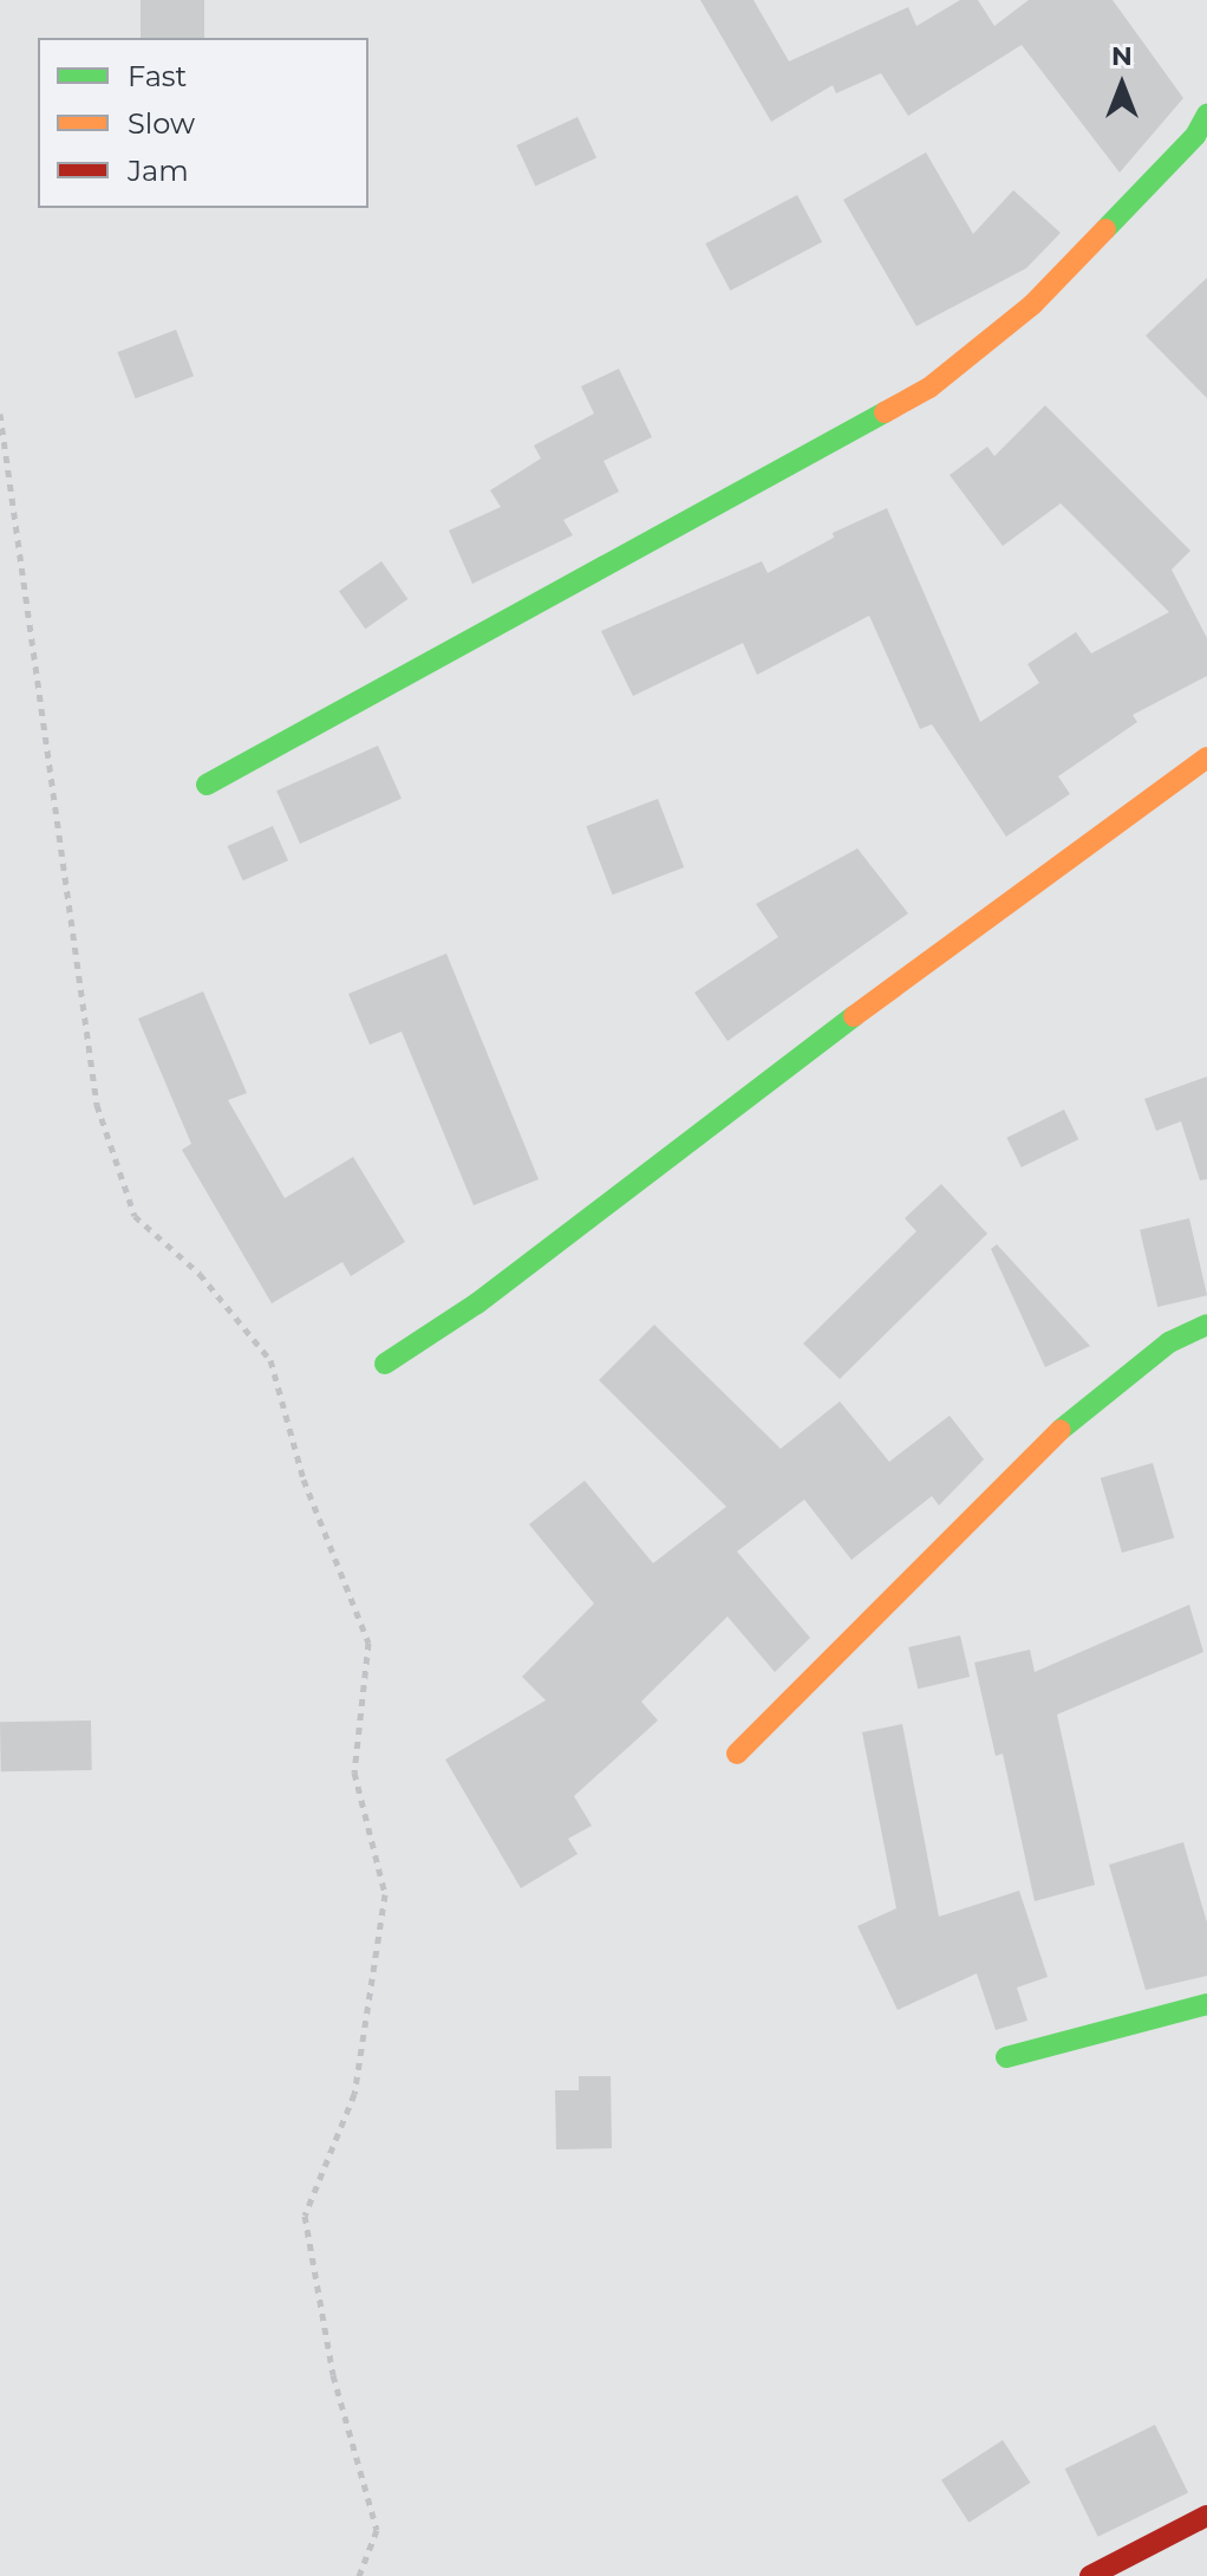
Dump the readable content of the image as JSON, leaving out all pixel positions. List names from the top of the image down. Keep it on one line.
{"legend":["Fast","Slow","Jam"],"north":"top"}
